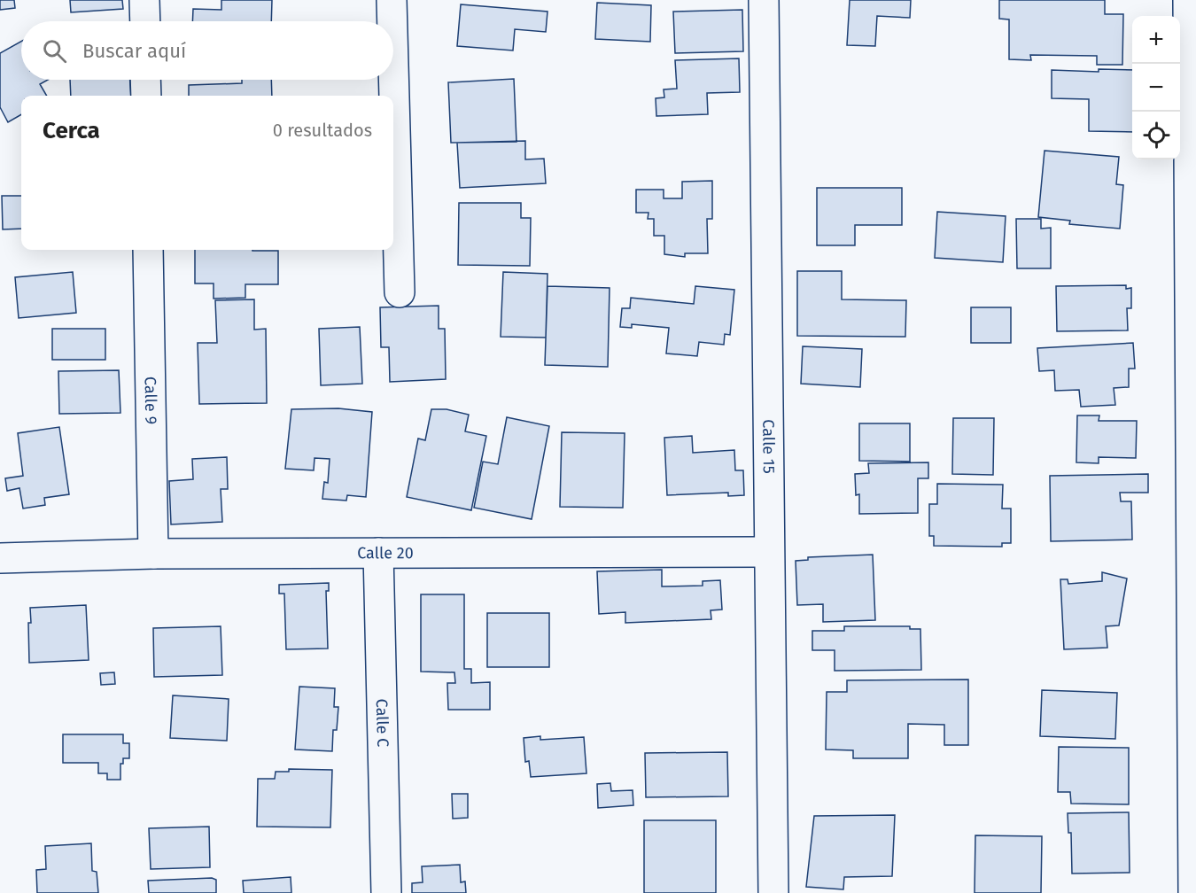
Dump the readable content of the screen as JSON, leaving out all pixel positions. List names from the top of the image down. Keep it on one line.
{"streets":{"street":["Calle 9","Calle 15","Calle 20","Calle C"]},"crossings":[["Calle 9","Calle 20"],["Calle 15","Calle 20"],["Calle 20","Calle C"]],"page":{"map_buttons":["+","−"],"search":"Buscar aquí","heading":["Cerca","0 resultados"]}}
